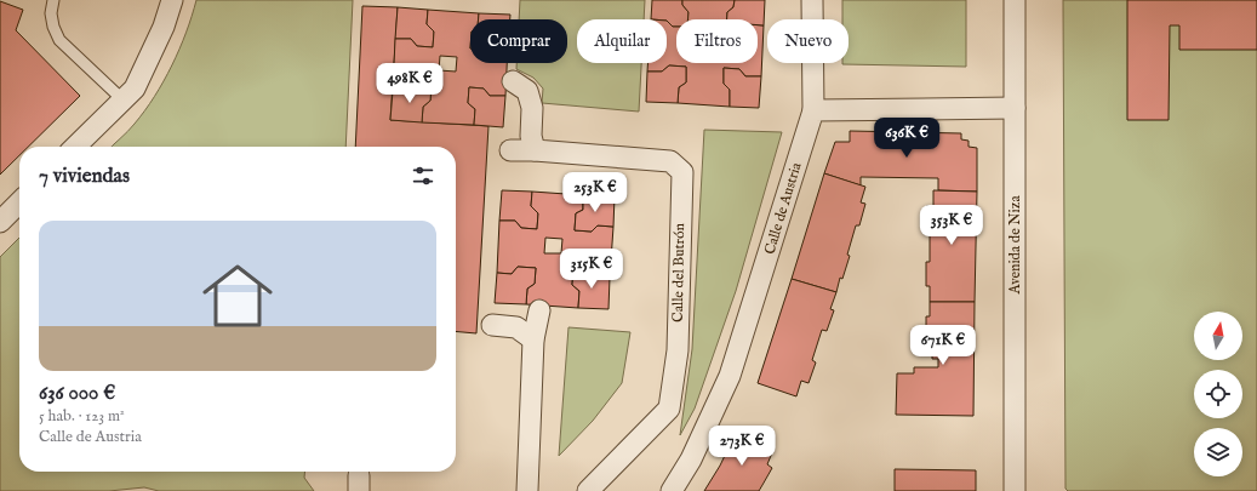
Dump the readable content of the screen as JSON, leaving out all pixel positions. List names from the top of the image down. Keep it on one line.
{"streets":{"street":["Calle de Austria","Avenida de Niza","Calle del Butrón"]},"north":"top","page":{"chip":["Comprar","Alquilar","Filtros","Nuevo"],"price":["498K €","636K €","253K €","353K €","315K €","671K €","273K €"],"heading":"7 viviendas","list":[{"name":"636 000 €","note":"5 hab. · 123 m² · Calle de Austria"}]}}
